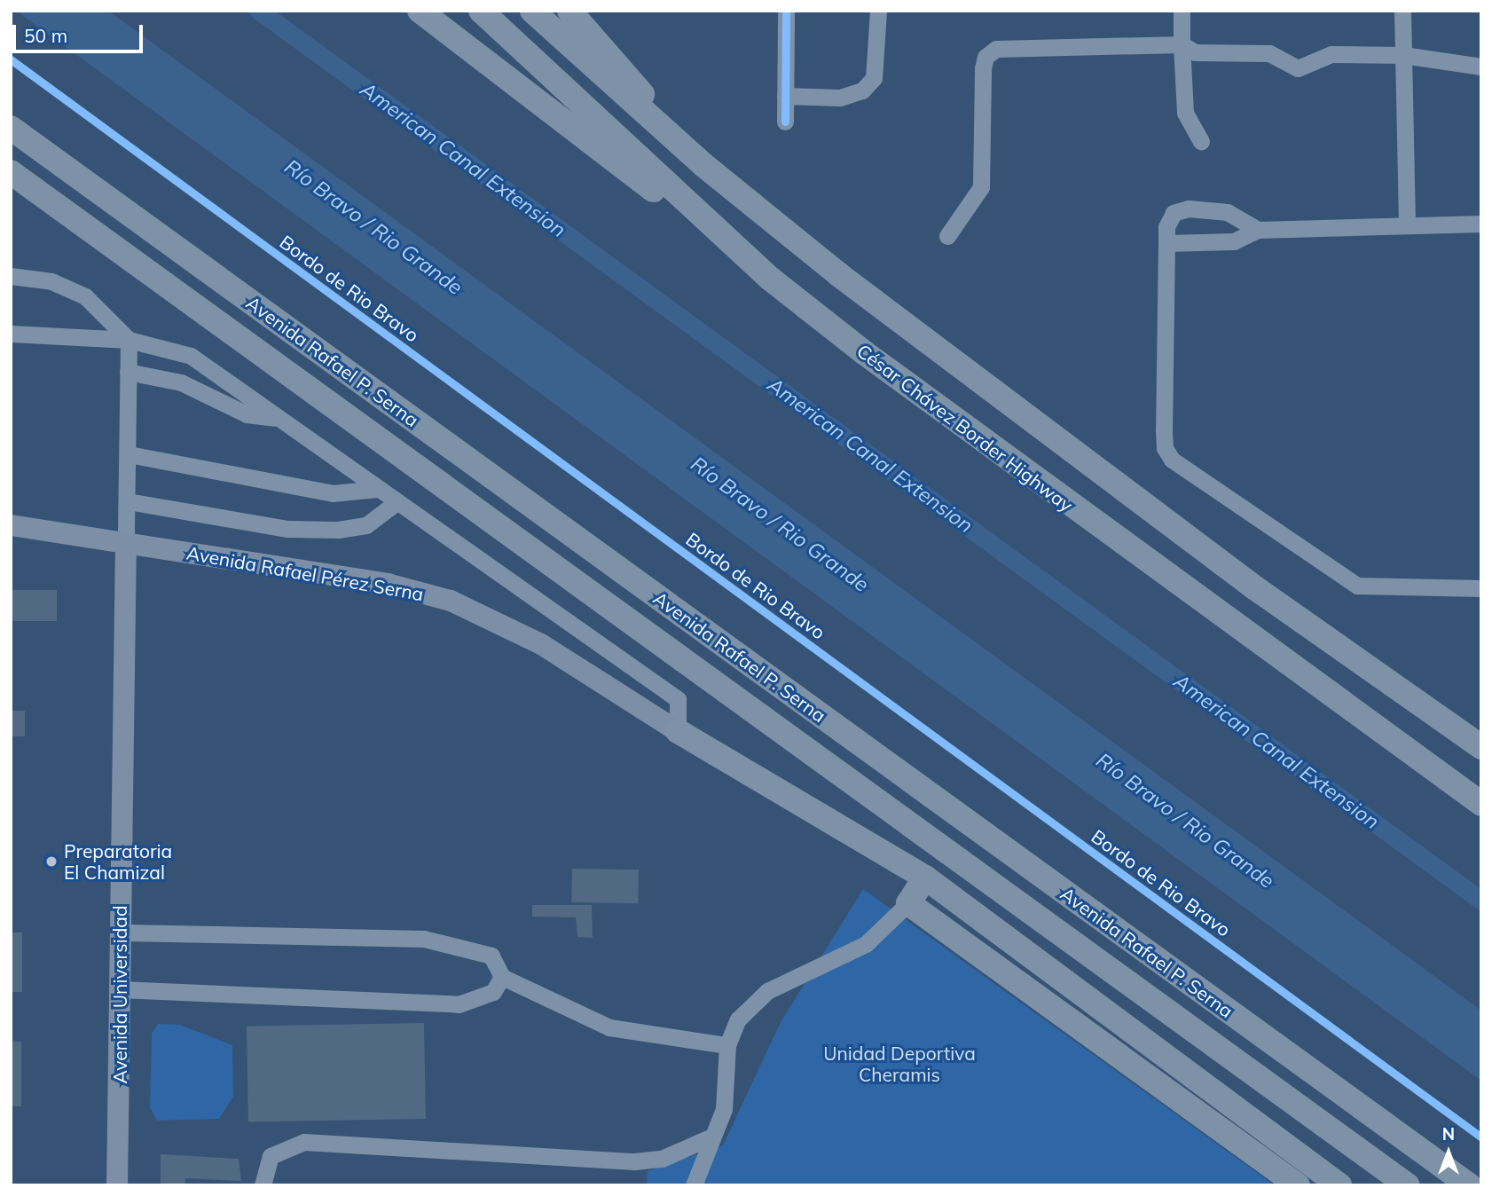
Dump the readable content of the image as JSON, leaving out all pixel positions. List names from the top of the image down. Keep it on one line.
{"streets":{"highway":["Avenida Rafael P. Serna","César Chávez Border Highway"],"main road":["Avenida Rafael Pérez Serna","Avenida Universidad"],"cycle path":["Bordo de Rio Bravo"]},"crossings":[["Avenida Rafael Pérez Serna","Avenida Universidad"]],"water":["American Canal Extension","Río Bravo / Rio Grande"],"parks":["Unidad Deportiva Cheramis"],"places":["Preparatoria El Chamizal"],"scale_bar":"50 m","north":"top"}
